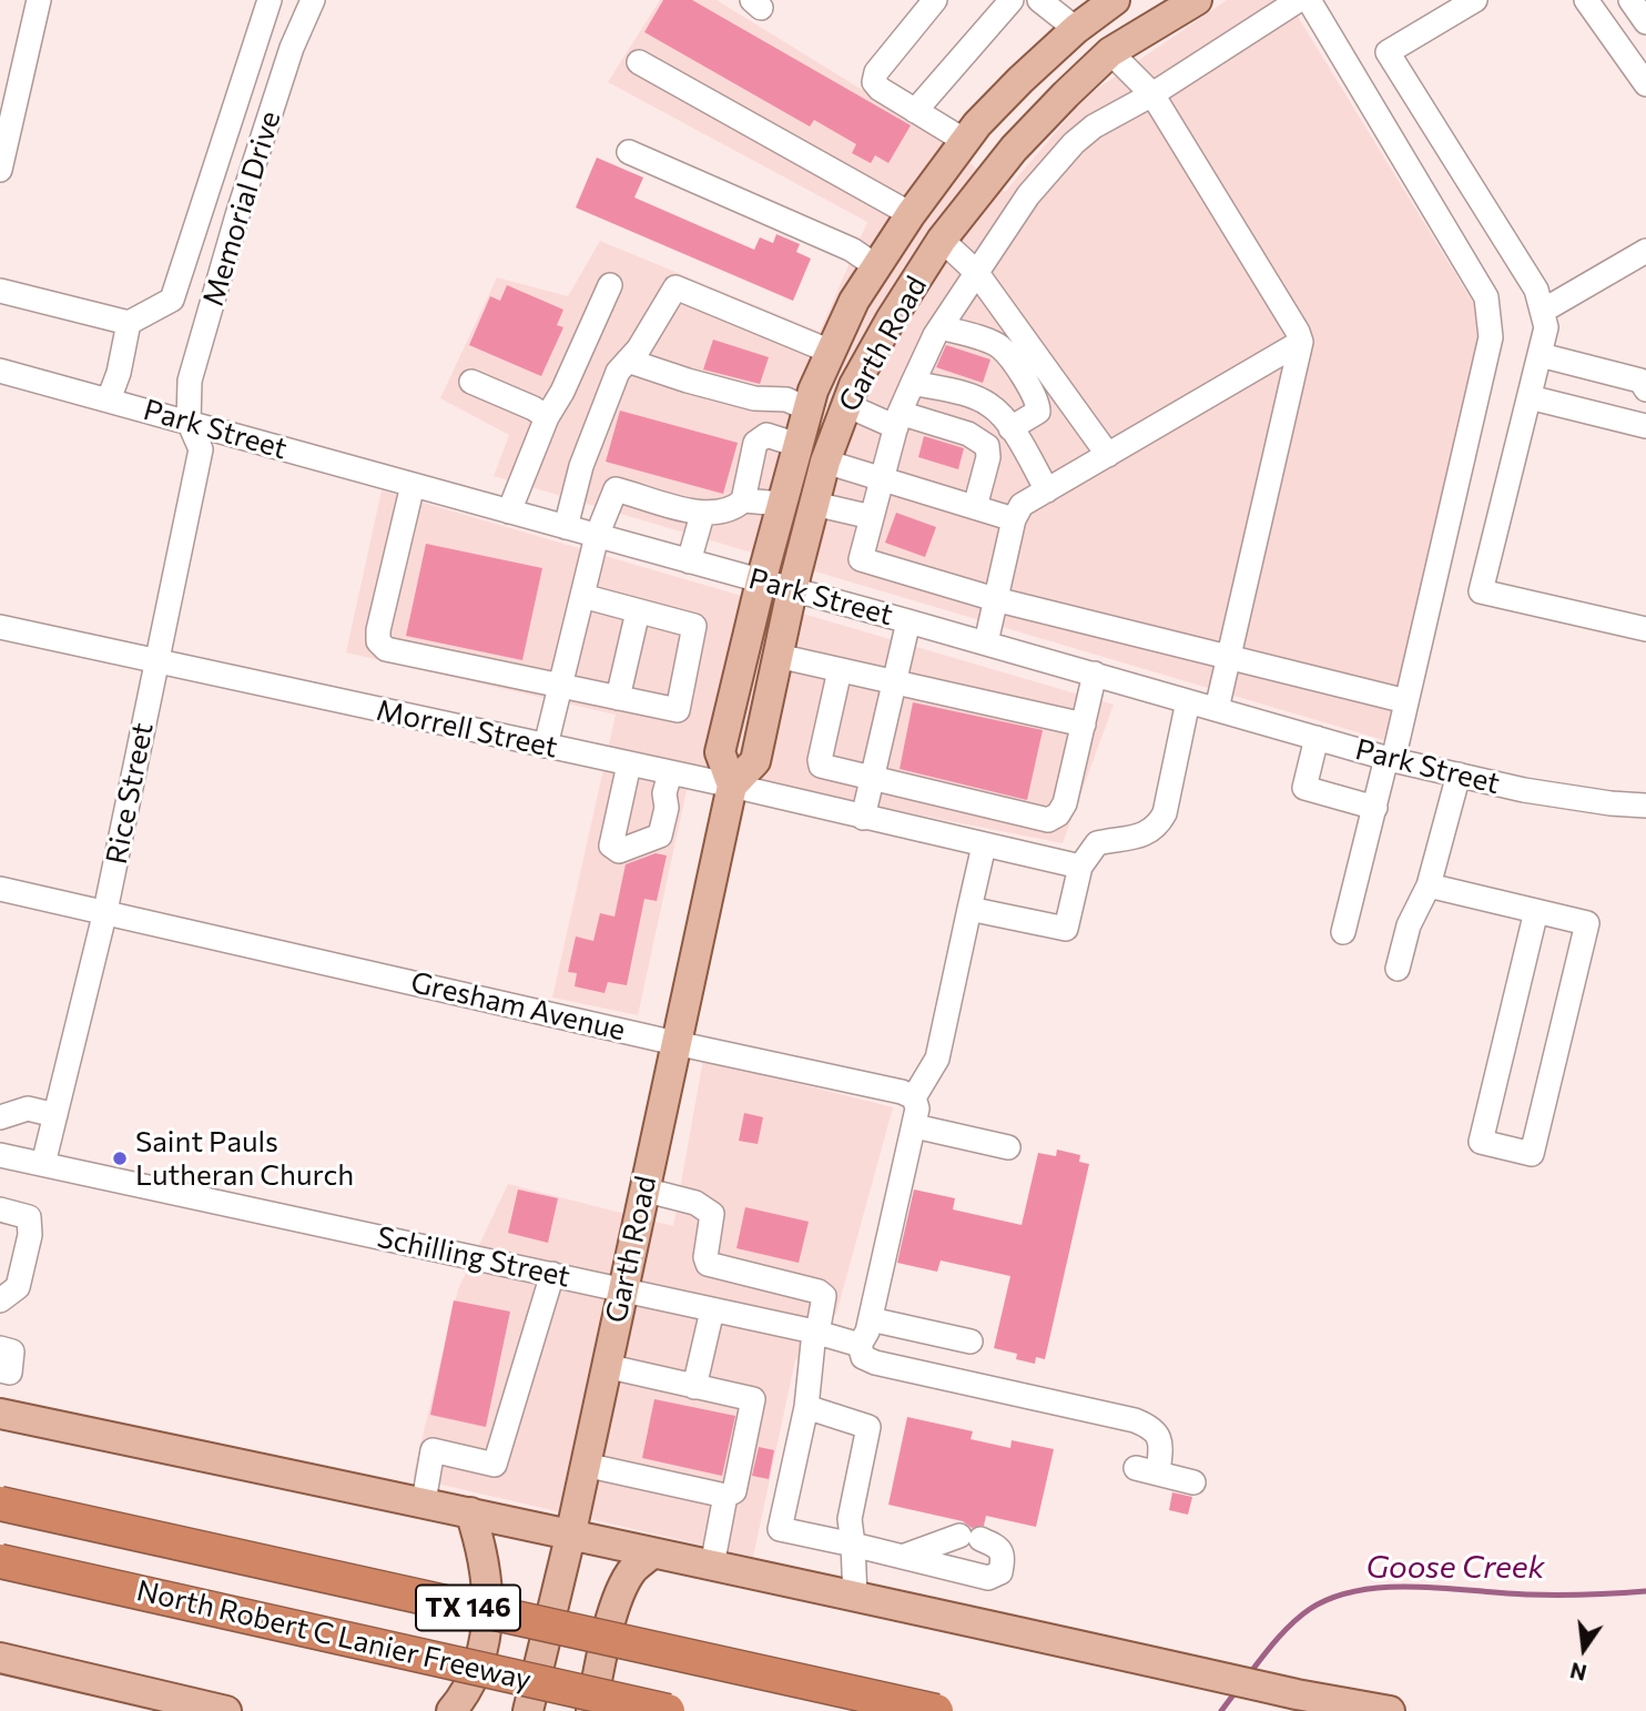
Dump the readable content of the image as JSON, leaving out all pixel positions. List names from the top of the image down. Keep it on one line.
{"streets":{"highway":["TX 146","North Robert C Lanier Freeway"],"main road":["Garth Road"],"street":["Memorial Drive","Park Street","Morrell Street","Rice Street","Gresham Avenue","Schilling Street"]},"crossings":[["Memorial Drive","Park Street"],["Memorial Drive","Rice Street"],["Garth Road","Park Street"],["Garth Road","Morrell Street"],["Garth Road","Gresham Avenue"],["Garth Road","Schilling Street"],["Park Street","Rice Street"],["Morrell Street","Rice Street"],["Rice Street","Gresham Avenue"],["Rice Street","Schilling Street"]],"water":["Goose Creek"],"places":["Saint Pauls Lutheran Church"],"north":"bottom"}
